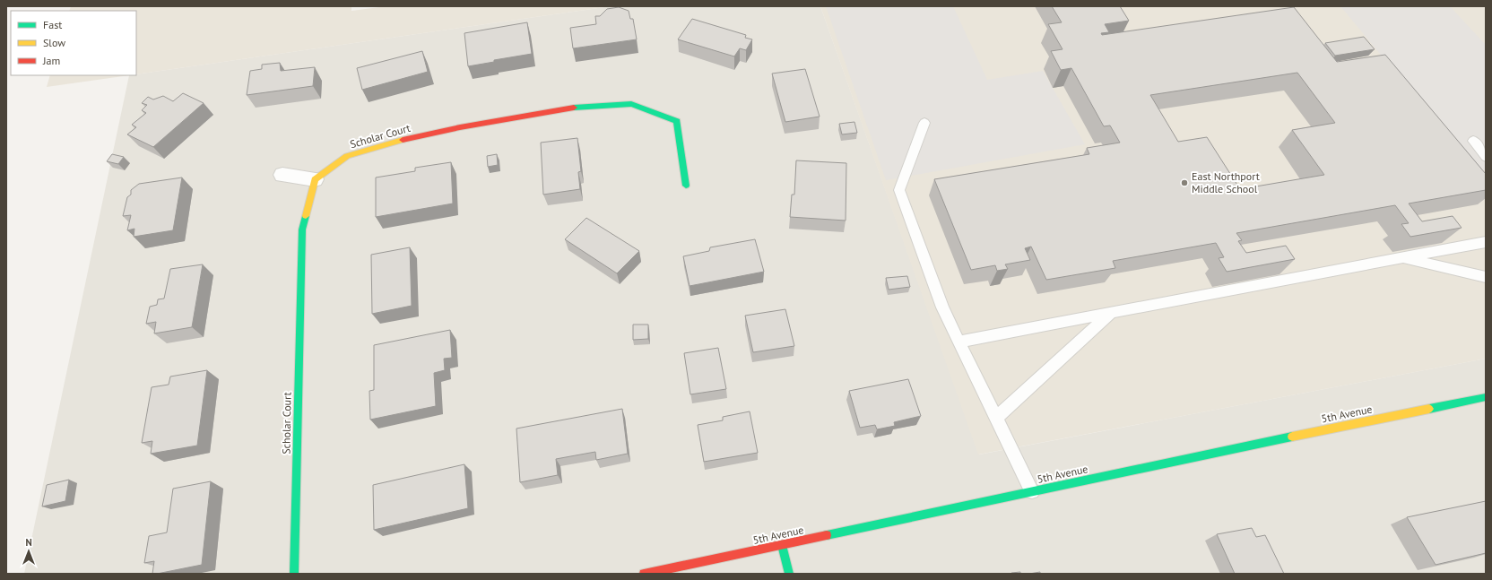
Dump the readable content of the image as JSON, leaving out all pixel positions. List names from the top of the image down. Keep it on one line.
{"streets":{"street":["Scholar Court","5th Avenue"]},"places":["East Northport Middle School"],"legend":["Fast","Slow","Jam"],"north":"top"}
